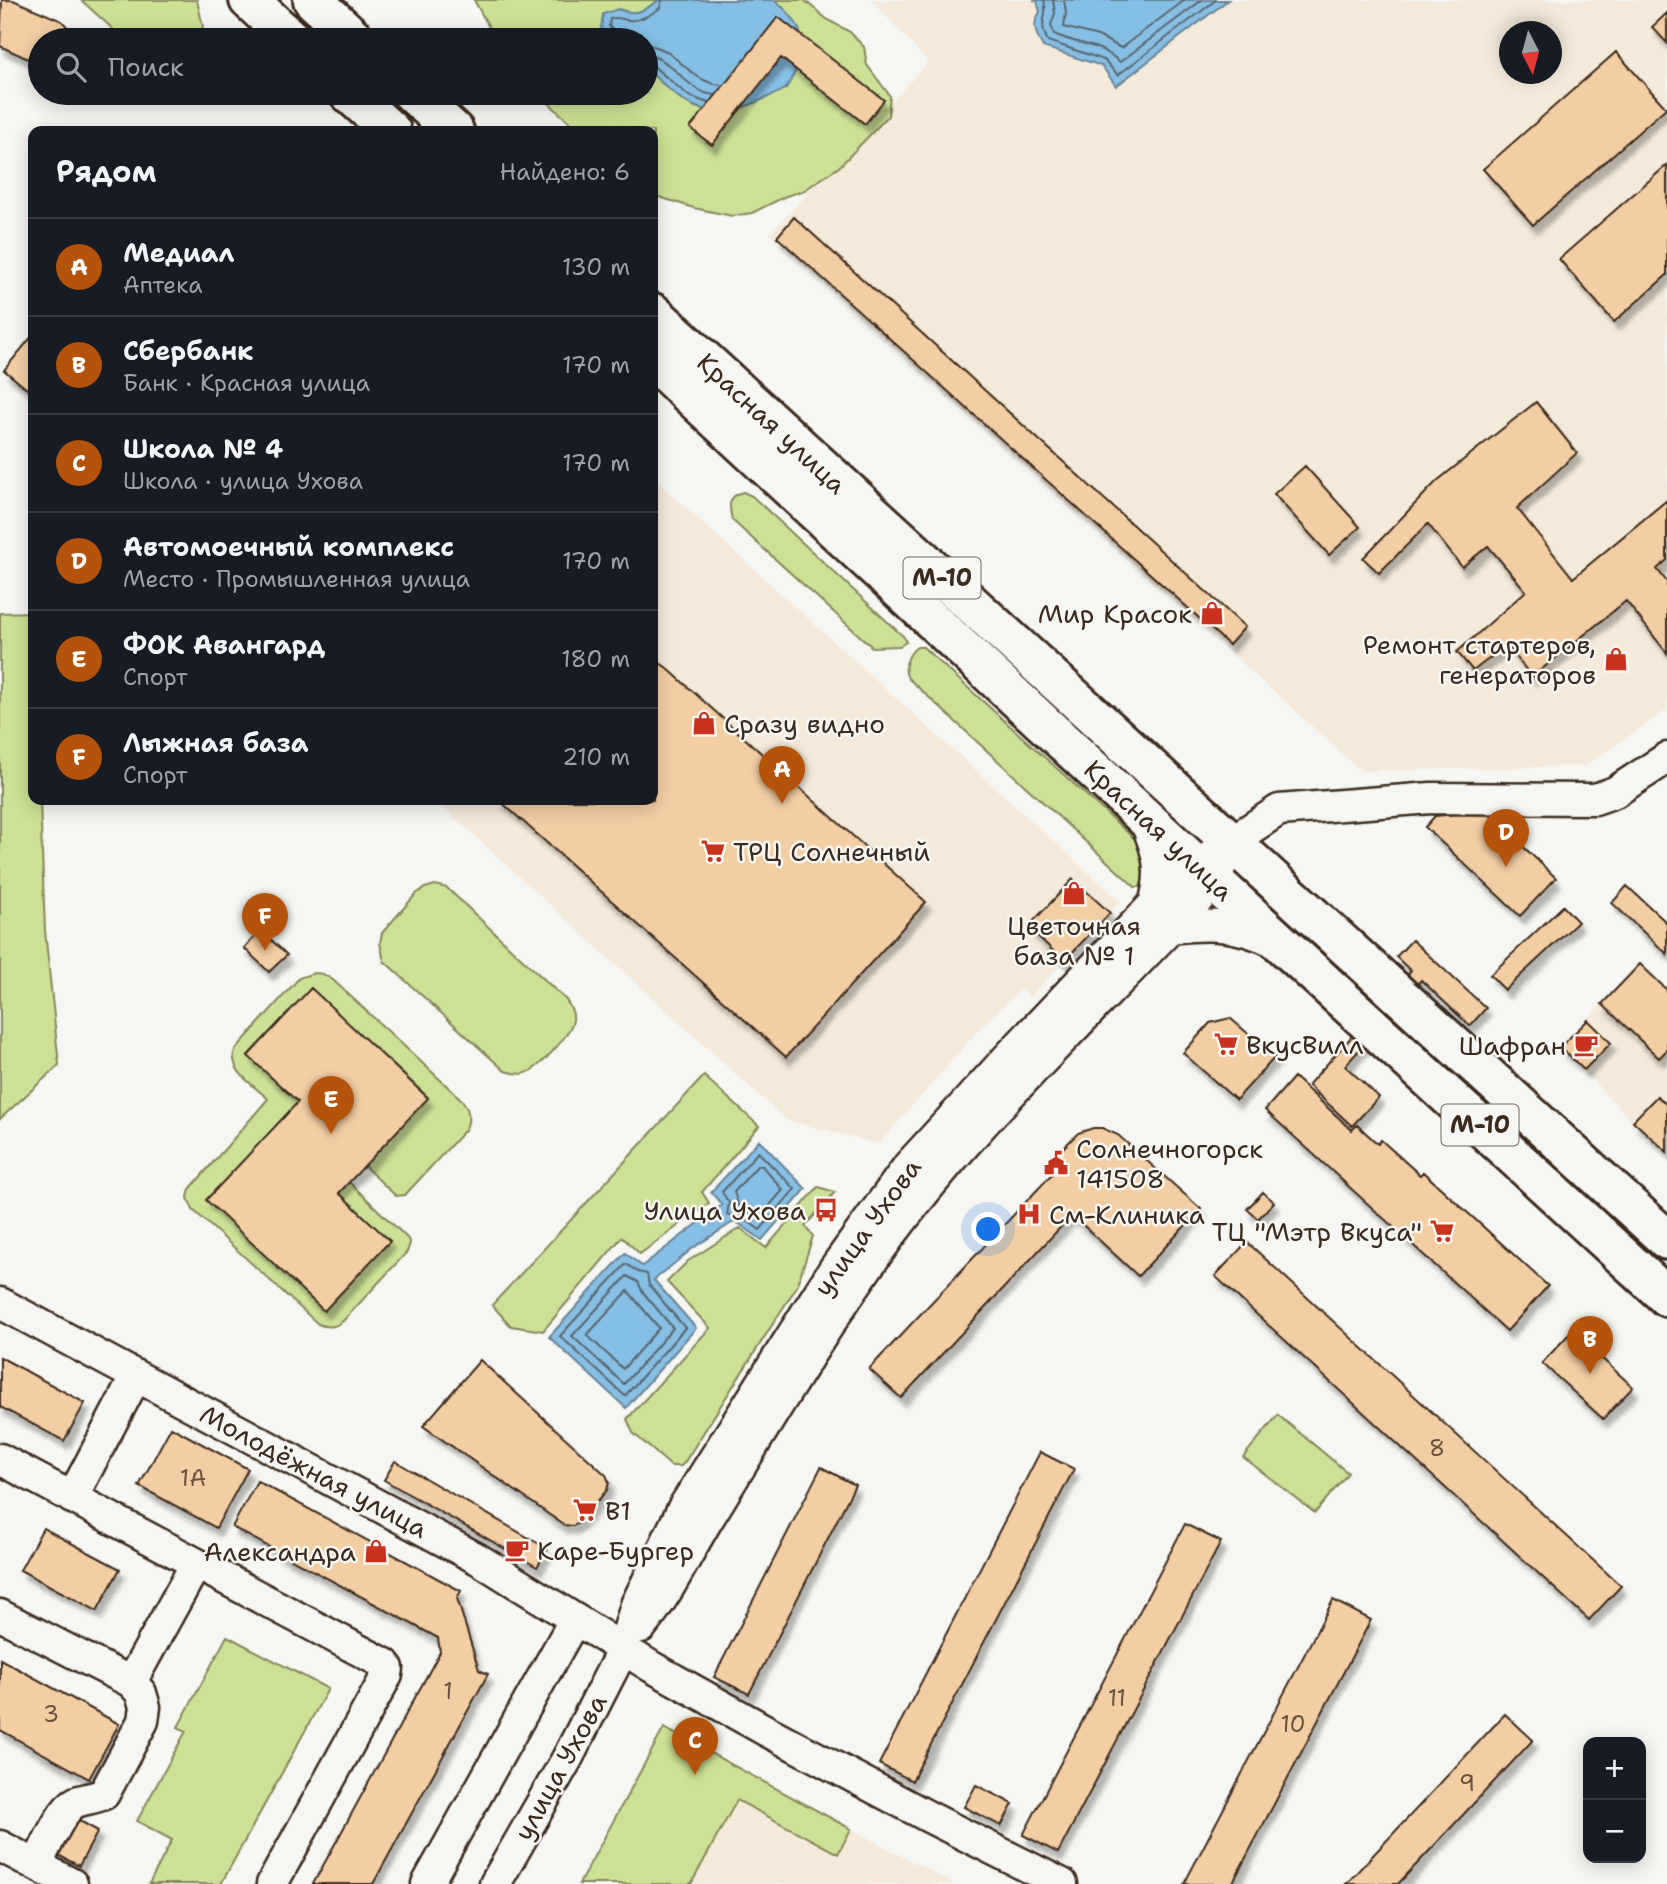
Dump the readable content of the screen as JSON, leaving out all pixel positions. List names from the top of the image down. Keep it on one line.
{"streets":{"highway":["Красная улица","М-10"],"street":["улица Ухова","Молодёжная улица"]},"crossings":[["Красная улица","улица Ухова"],["улица Ухова","Молодёжная улица"]],"places":{"shop":["Мир Красок","Ремонт стартеров, генераторов","Сразу видно","Цветочная база № 1","Александра"],"supermarket":["ТРЦ Солнечный","ВкусВилл","ТЦ \"Мэтр Вкуса\"","В1"],"cafe":["Шафран","Каре-Бургер"],"public building":["Солнечногорск 141508"],"bus stop":["Улица Ухова"],"hospital":["См-Клиника"]},"house_numbers":["8","1А","1","11","3","10","9"],"north":"bottom","page":{"search":"Поиск","heading":["Рядом","Найдено: 6"],"list":[{"mark":"A","name":"Медиал","note":"Аптека","value":"130 m"},{"mark":"B","name":"Сбербанк","note":"Банк · Красная улица","value":"170 m"},{"mark":"C","name":"Школа № 4","note":"Школа · улица Ухова","value":"170 m"},{"mark":"D","name":"Автомоечный комплекс","note":"Место · Промышленная улица","value":"170 m"},{"mark":"E","name":"ФОК Авангард","note":"Спорт","value":"180 m"},{"mark":"F","name":"Лыжная база","note":"Спорт","value":"210 m"}],"pins":["A","D","F","E","B","C"],"map_buttons":["+","−"]}}
